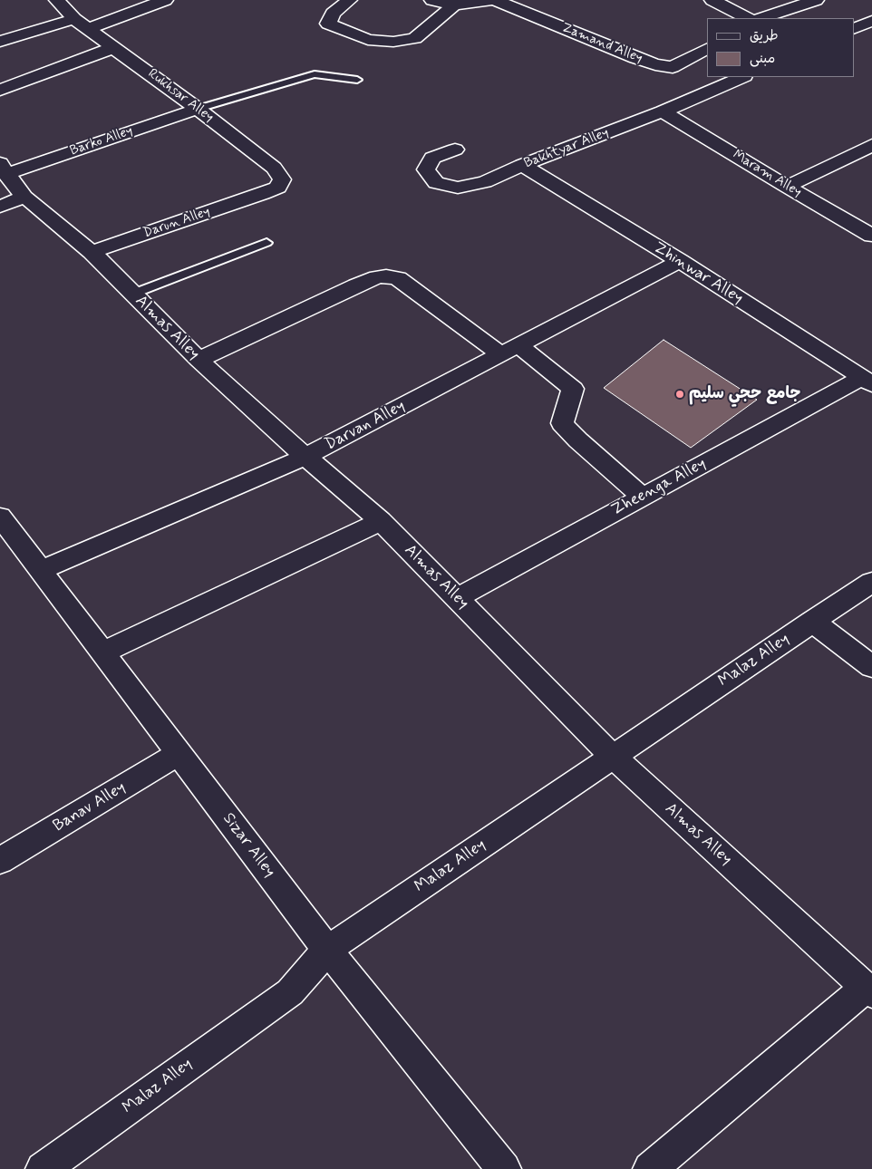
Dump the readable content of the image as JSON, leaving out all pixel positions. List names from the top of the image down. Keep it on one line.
{"streets":{"street":["Zamand Alley","Rukhsar Alley","Barko Alley","Bakhtyar Alley","Maram Alley","Darun Alley","Zhinwar Alley","Almas Alley","Darvan Alley","Zheenga Alley","Malaz Alley","Banav Alley","Sizar Alley"]},"crossings":[["Rukhsar Alley","Barko Alley"],["Rukhsar Alley","Darun Alley"],["Barko Alley","Almas Alley"],["Bakhtyar Alley","Maram Alley"],["Bakhtyar Alley","Zhinwar Alley"],["Darun Alley","Almas Alley"],["Zhinwar Alley","Darvan Alley"],["Zhinwar Alley","Zheenga Alley"],["Almas Alley","Darvan Alley"],["Almas Alley","Zheenga Alley"],["Almas Alley","Malaz Alley"],["Darvan Alley","Sizar Alley"],["Malaz Alley","Sizar Alley"],["Banav Alley","Sizar Alley"]],"places":["جامع حجي سليم"],"legend":["طريق","مبنى"]}
